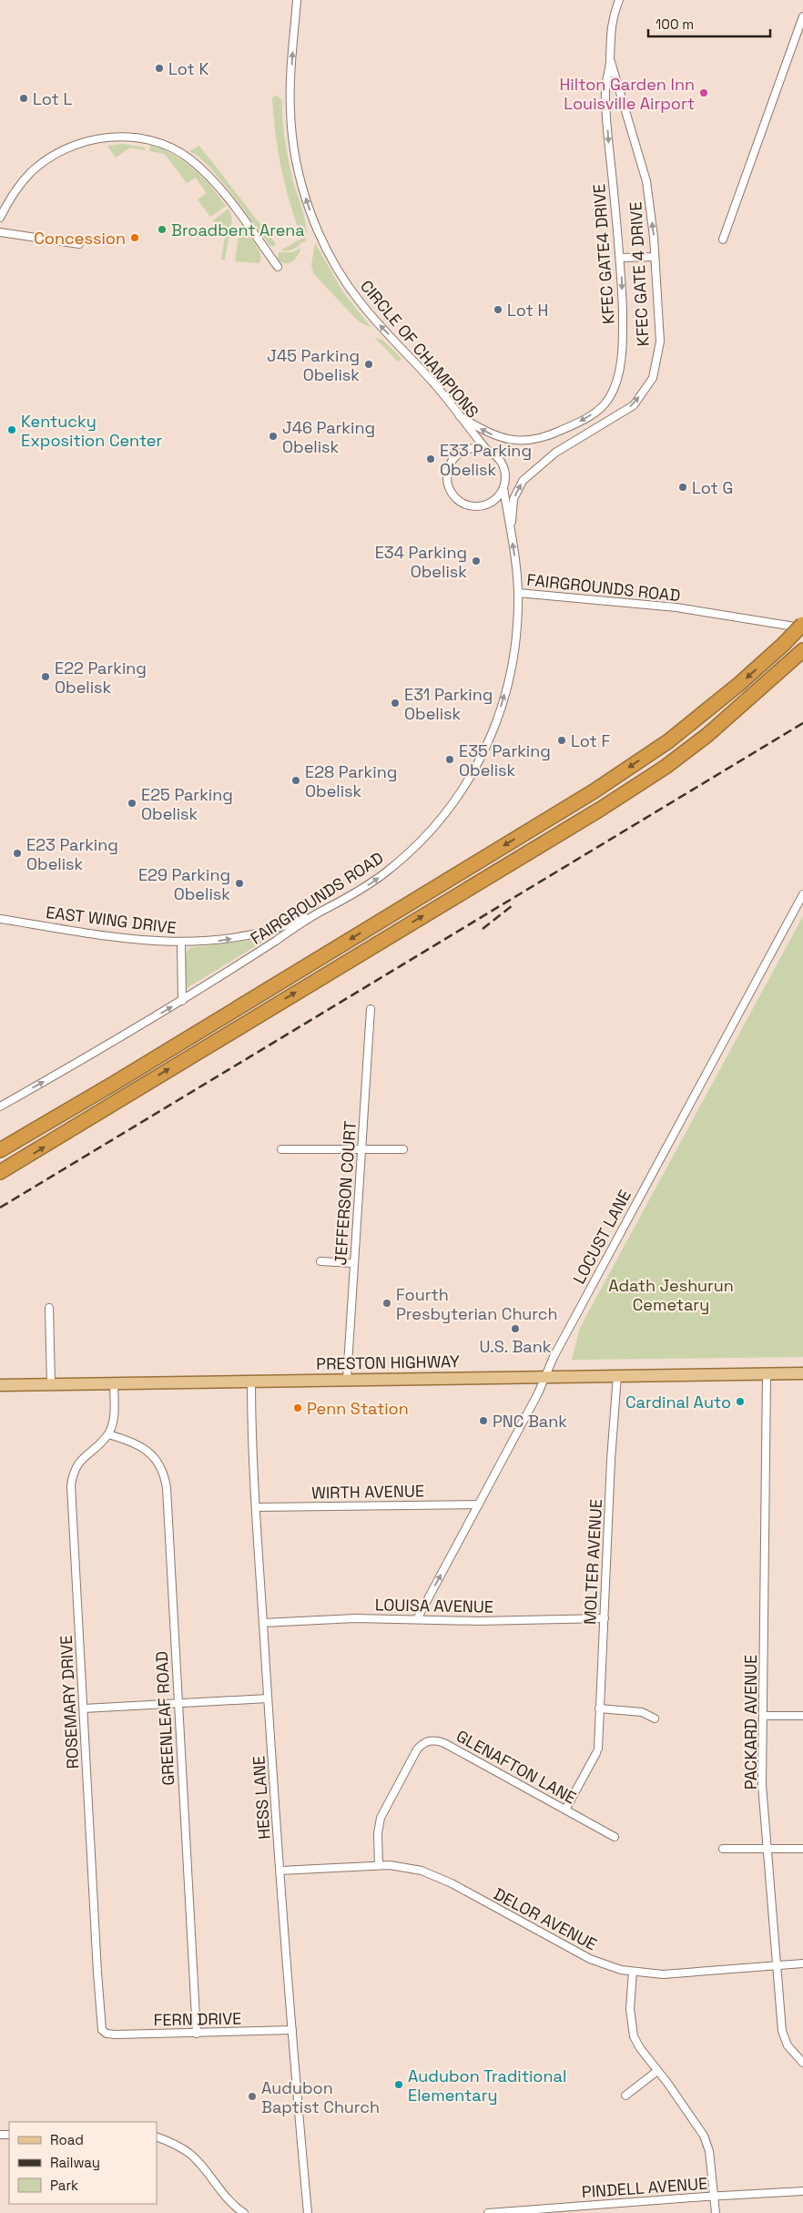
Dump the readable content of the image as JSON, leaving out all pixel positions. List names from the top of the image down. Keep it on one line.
{"streets":{"main road":["PRESTON HIGHWAY"],"street":["KFEC GATE4 DRIVE","KFEC GATE 4 DRIVE","CIRCLE OF CHAMPIONS","FAIRGROUNDS ROAD","EAST WING DRIVE","JEFFERSON COURT","LOCUST LANE","WIRTH AVENUE","MOLTER AVENUE","LOUISA AVENUE","ROSEMARY DRIVE","GREENLEAF ROAD","PACKARD AVENUE","GLENAFTON LANE","HESS LANE","DELOR AVENUE","FERN DRIVE","PINDELL AVENUE"]},"crossings":[["KFEC GATE4 DRIVE","KFEC GATE 4 DRIVE"],["KFEC GATE4 DRIVE","CIRCLE OF CHAMPIONS"],["FAIRGROUNDS ROAD","EAST WING DRIVE"],["JEFFERSON COURT","PRESTON HIGHWAY"],["LOCUST LANE","PRESTON HIGHWAY"],["LOCUST LANE","WIRTH AVENUE"],["LOCUST LANE","LOUISA AVENUE"],["PRESTON HIGHWAY","MOLTER AVENUE"],["PRESTON HIGHWAY","ROSEMARY DRIVE"],["PRESTON HIGHWAY","PACKARD AVENUE"],["PRESTON HIGHWAY","HESS LANE"],["WIRTH AVENUE","HESS LANE"],["MOLTER AVENUE","LOUISA AVENUE"],["MOLTER AVENUE","GLENAFTON LANE"],["LOUISA AVENUE","HESS LANE"],["ROSEMARY DRIVE","GREENLEAF ROAD"],["ROSEMARY DRIVE","FERN DRIVE"],["GREENLEAF ROAD","FERN DRIVE"],["PACKARD AVENUE","DELOR AVENUE"],["GLENAFTON LANE","DELOR AVENUE"],["HESS LANE","DELOR AVENUE"],["HESS LANE","FERN DRIVE"]],"one_way":["KFEC GATE 4 DRIVE","CIRCLE OF CHAMPIONS","FAIRGROUNDS ROAD","EAST WING DRIVE"],"parks":["Adath Jeshurun Cemetary"],"places":["Lot K","Hilton Garden Inn Louisville Airport","Lot L","Broadbent Arena","Concession","Lot H","J45 Parking Obelisk","Kentucky Exposition Center","J46 Parking Obelisk","E33 Parking Obelisk","Lot G","E34 Parking Obelisk","E22 Parking Obelisk","E31 Parking Obelisk","Lot F","E35 Parking Obelisk","E28 Parking Obelisk","E25 Parking Obelisk","E23 Parking Obelisk","E29 Parking Obelisk","Fourth Presbyterian Church","U.S. Bank","Cardinal Auto","Penn Station","PNC Bank","Audubon Traditional Elementary","Audubon Baptist Church"],"legend":["Road","Railway","Park"],"scale_bar":"100 m"}
